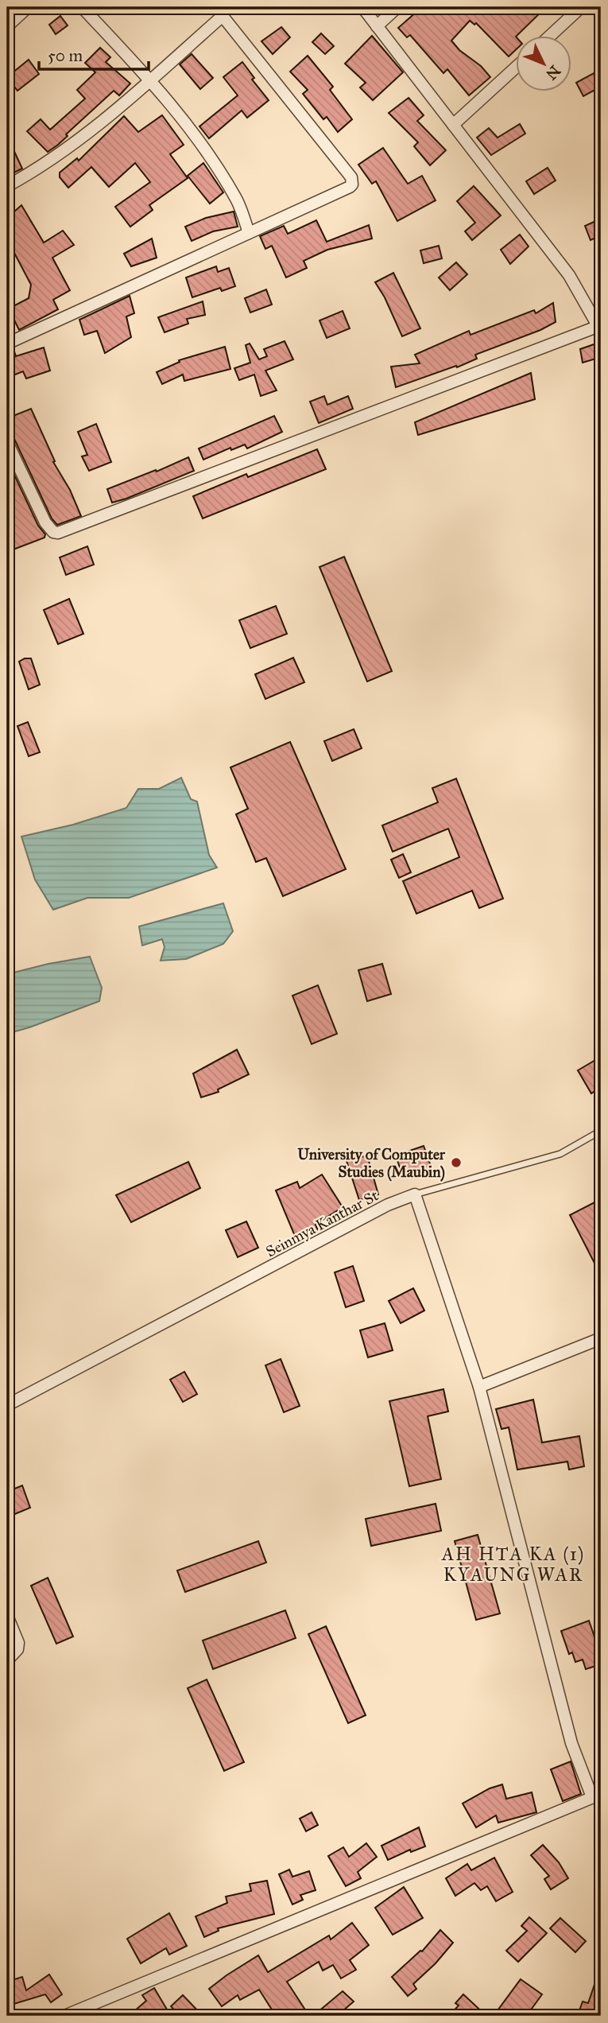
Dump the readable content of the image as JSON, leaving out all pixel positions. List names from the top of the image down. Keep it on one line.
{"streets":{"street":["Seinmya Kanthar St"]},"districts":["AH HTA KA (1) KYAUNG WAR"],"places":["University of Computer Studies (Maubin)"],"scale_bar":"50 m","north":"bottom right"}
